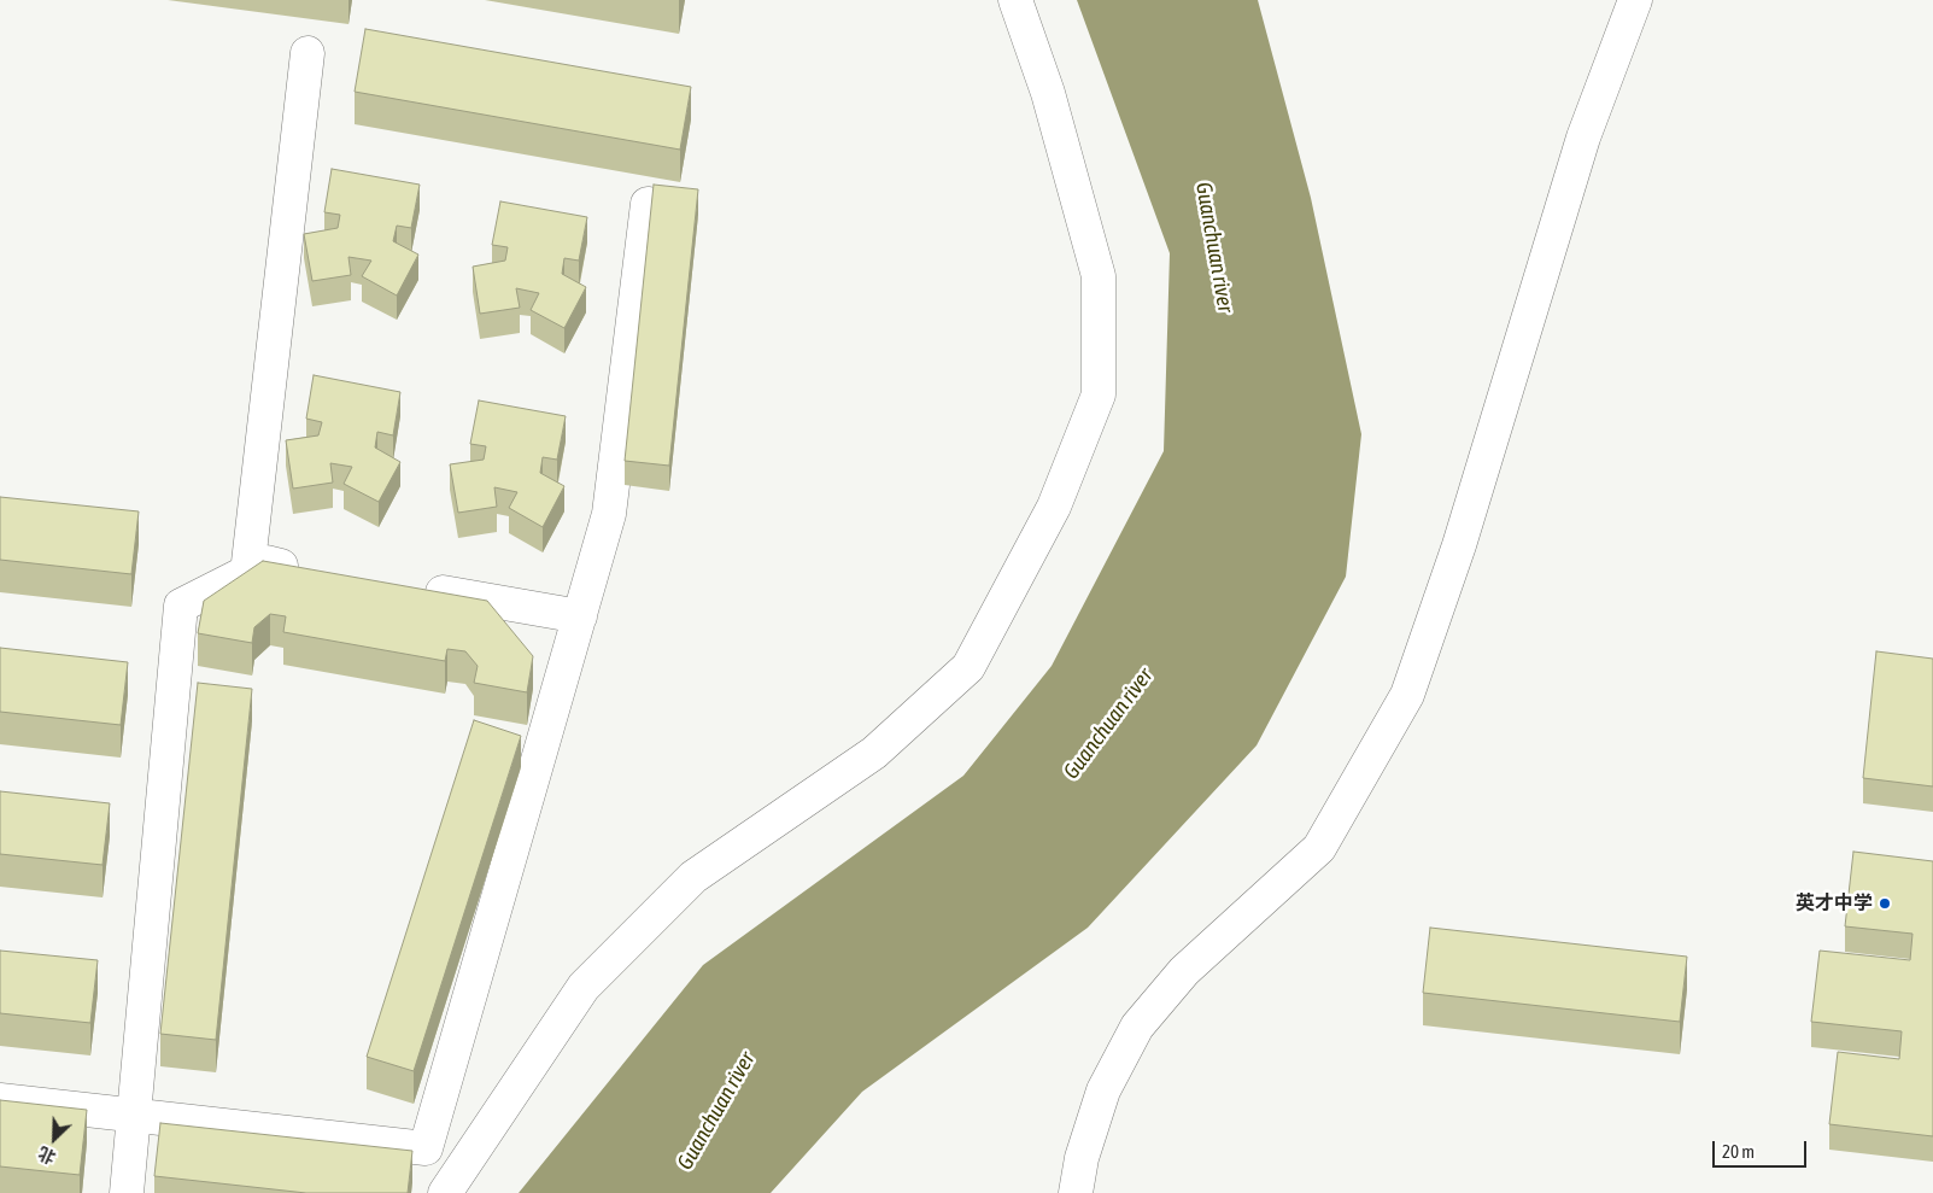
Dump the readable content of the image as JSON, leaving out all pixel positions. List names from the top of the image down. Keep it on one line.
{"water":["Guanchuan river"],"places":["英才中学"],"scale_bar":"20 m","north":"bottom left"}
